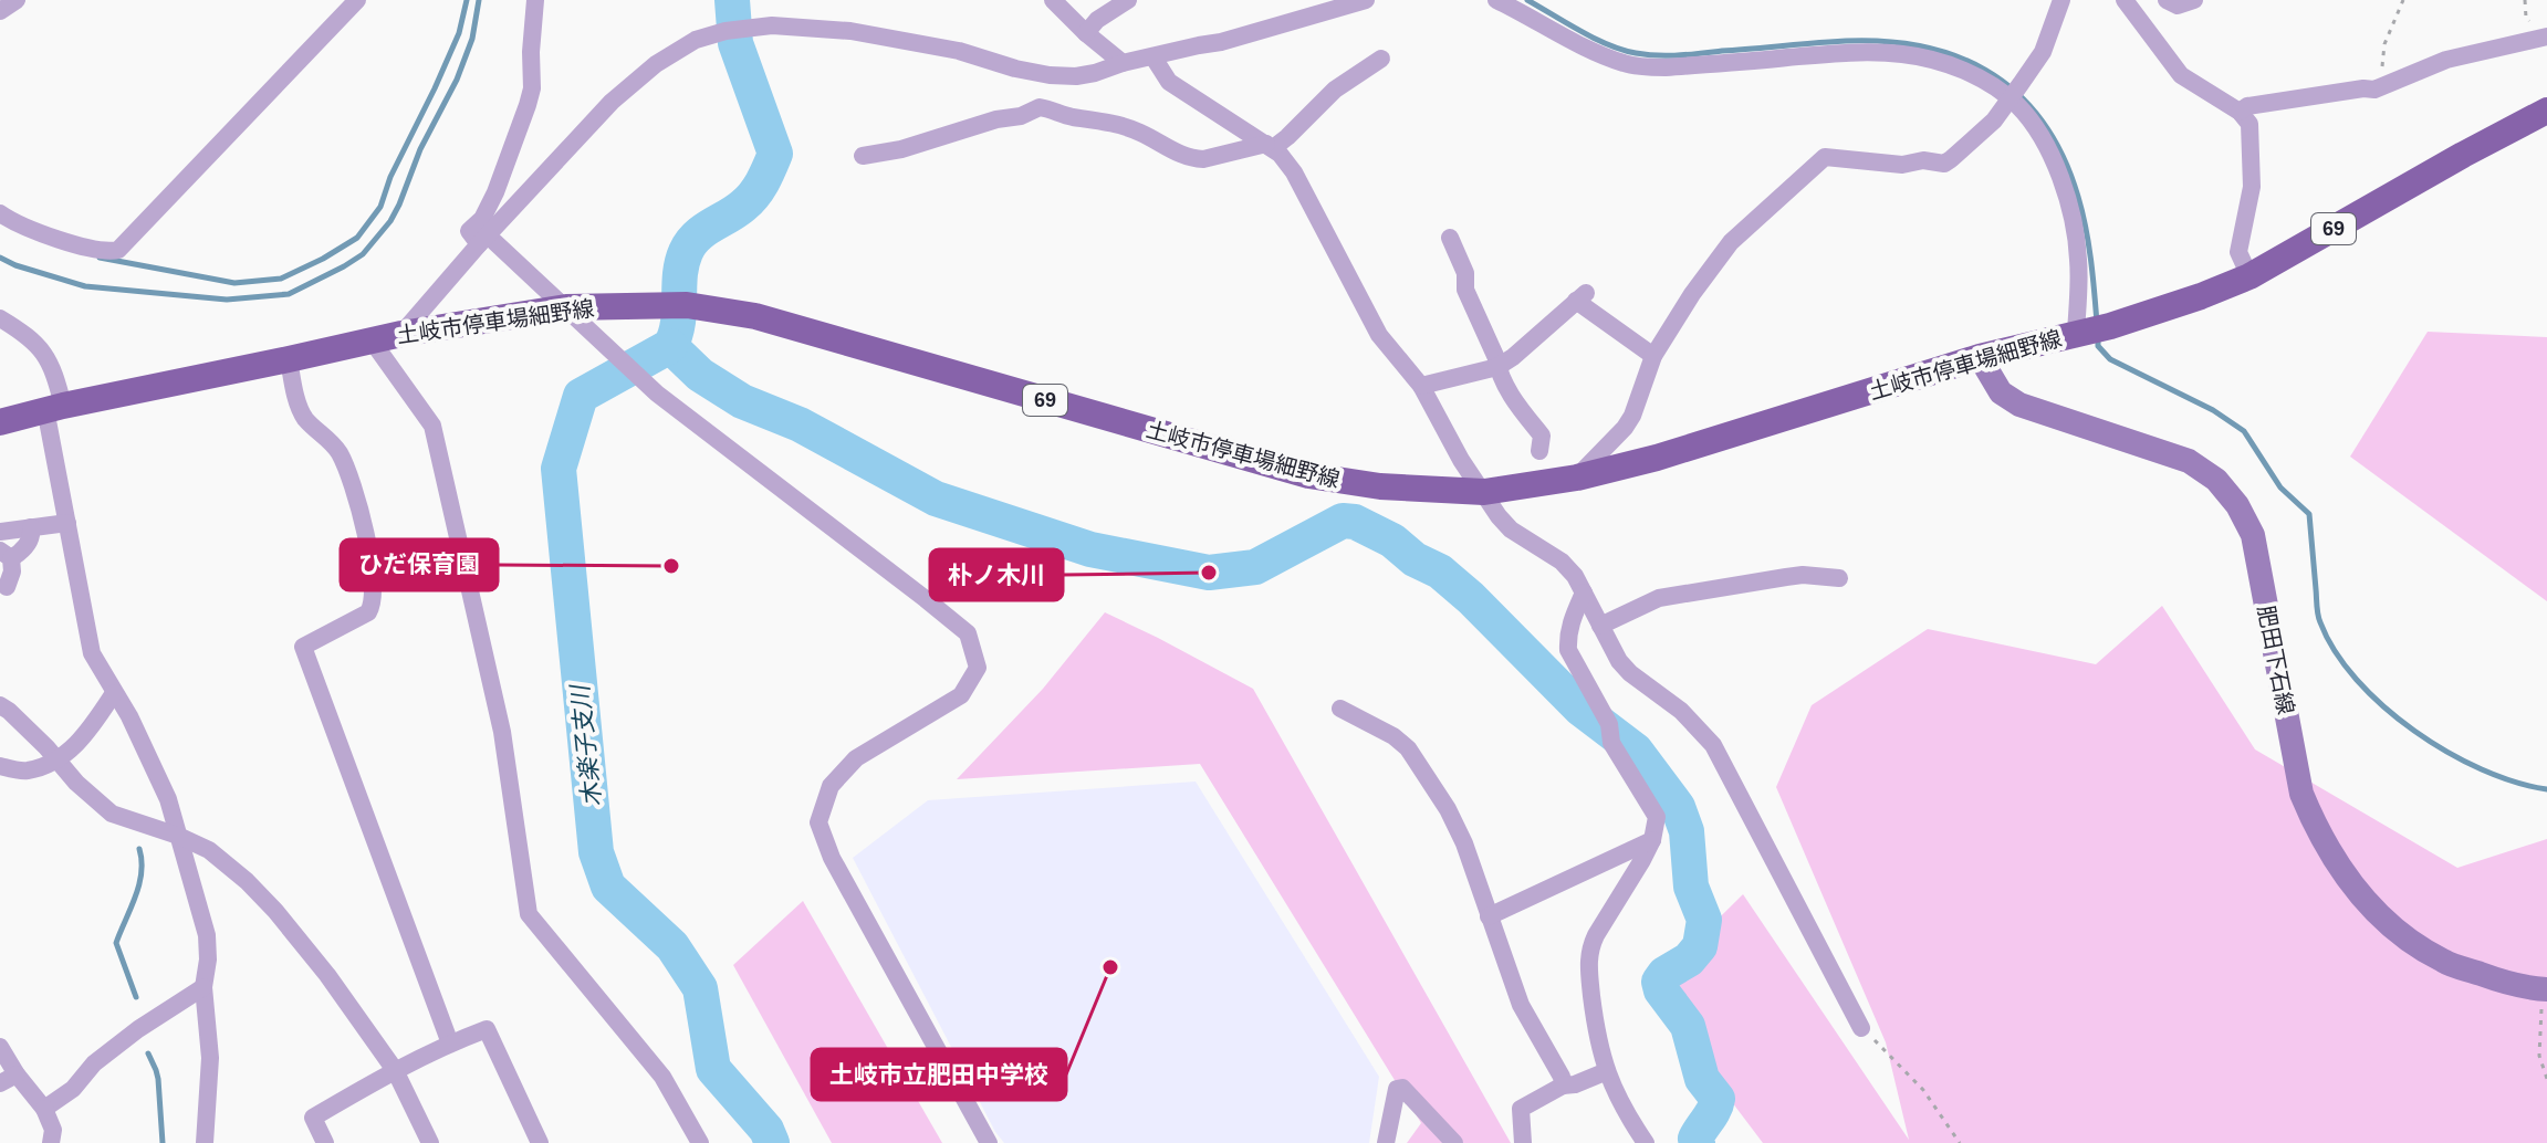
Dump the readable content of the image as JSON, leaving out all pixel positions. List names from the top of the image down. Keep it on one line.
{"streets":{"main road":["69","土岐市停車場細野線","肥田下石線"]},"crossings":[["土岐市停車場細野線","肥田下石線"]],"water":["木楽子支川"],"places":["ひだ保育園","朴ノ木川","土岐市立肥田中学校"]}
